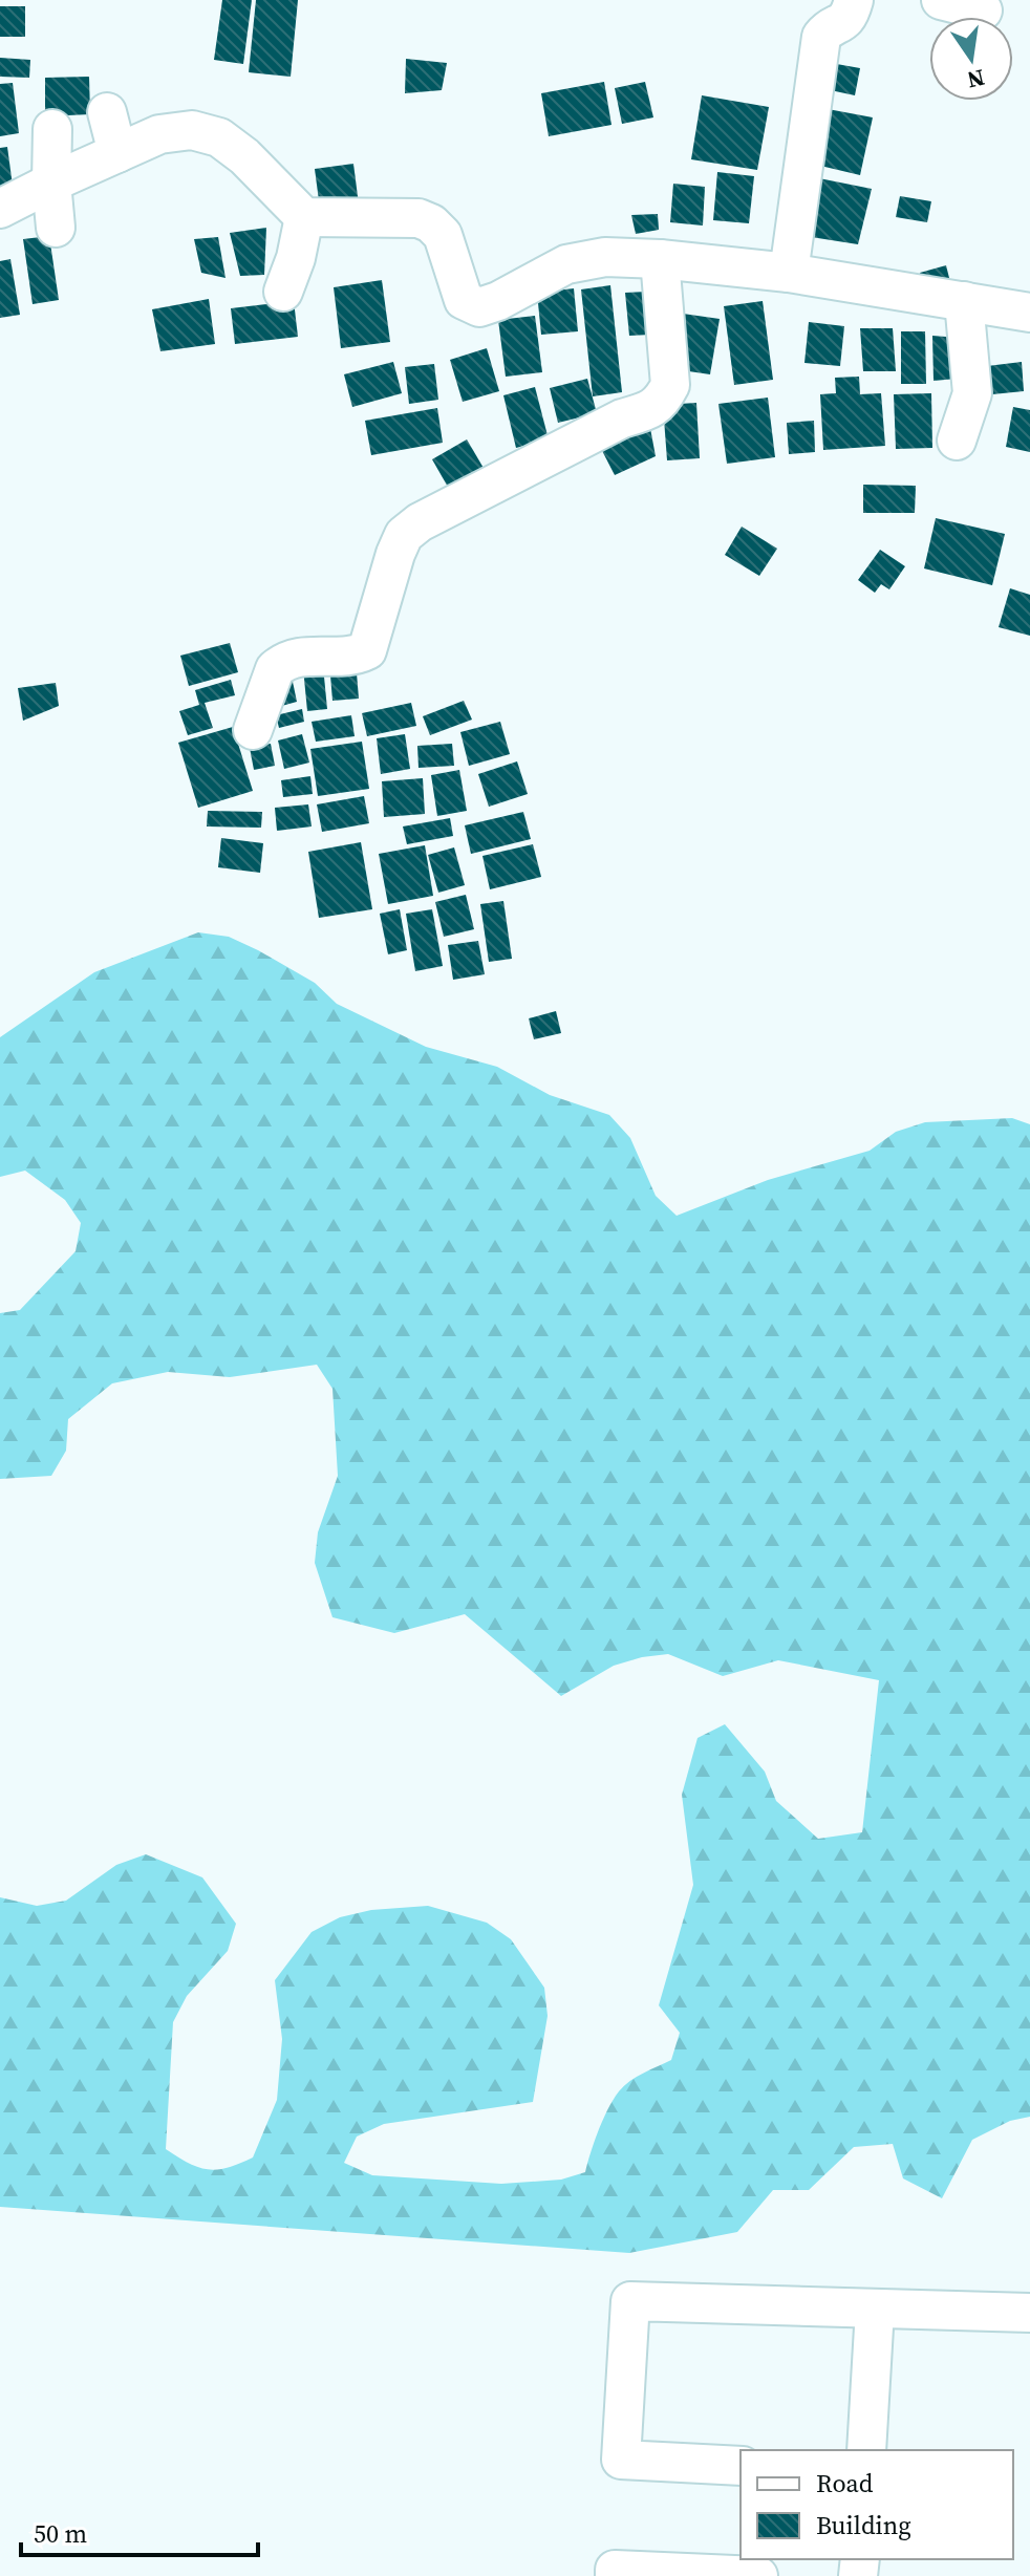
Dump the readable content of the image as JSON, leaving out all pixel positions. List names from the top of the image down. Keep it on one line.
{"legend":["Road","Building"],"scale_bar":"50 m","north":"bottom"}
